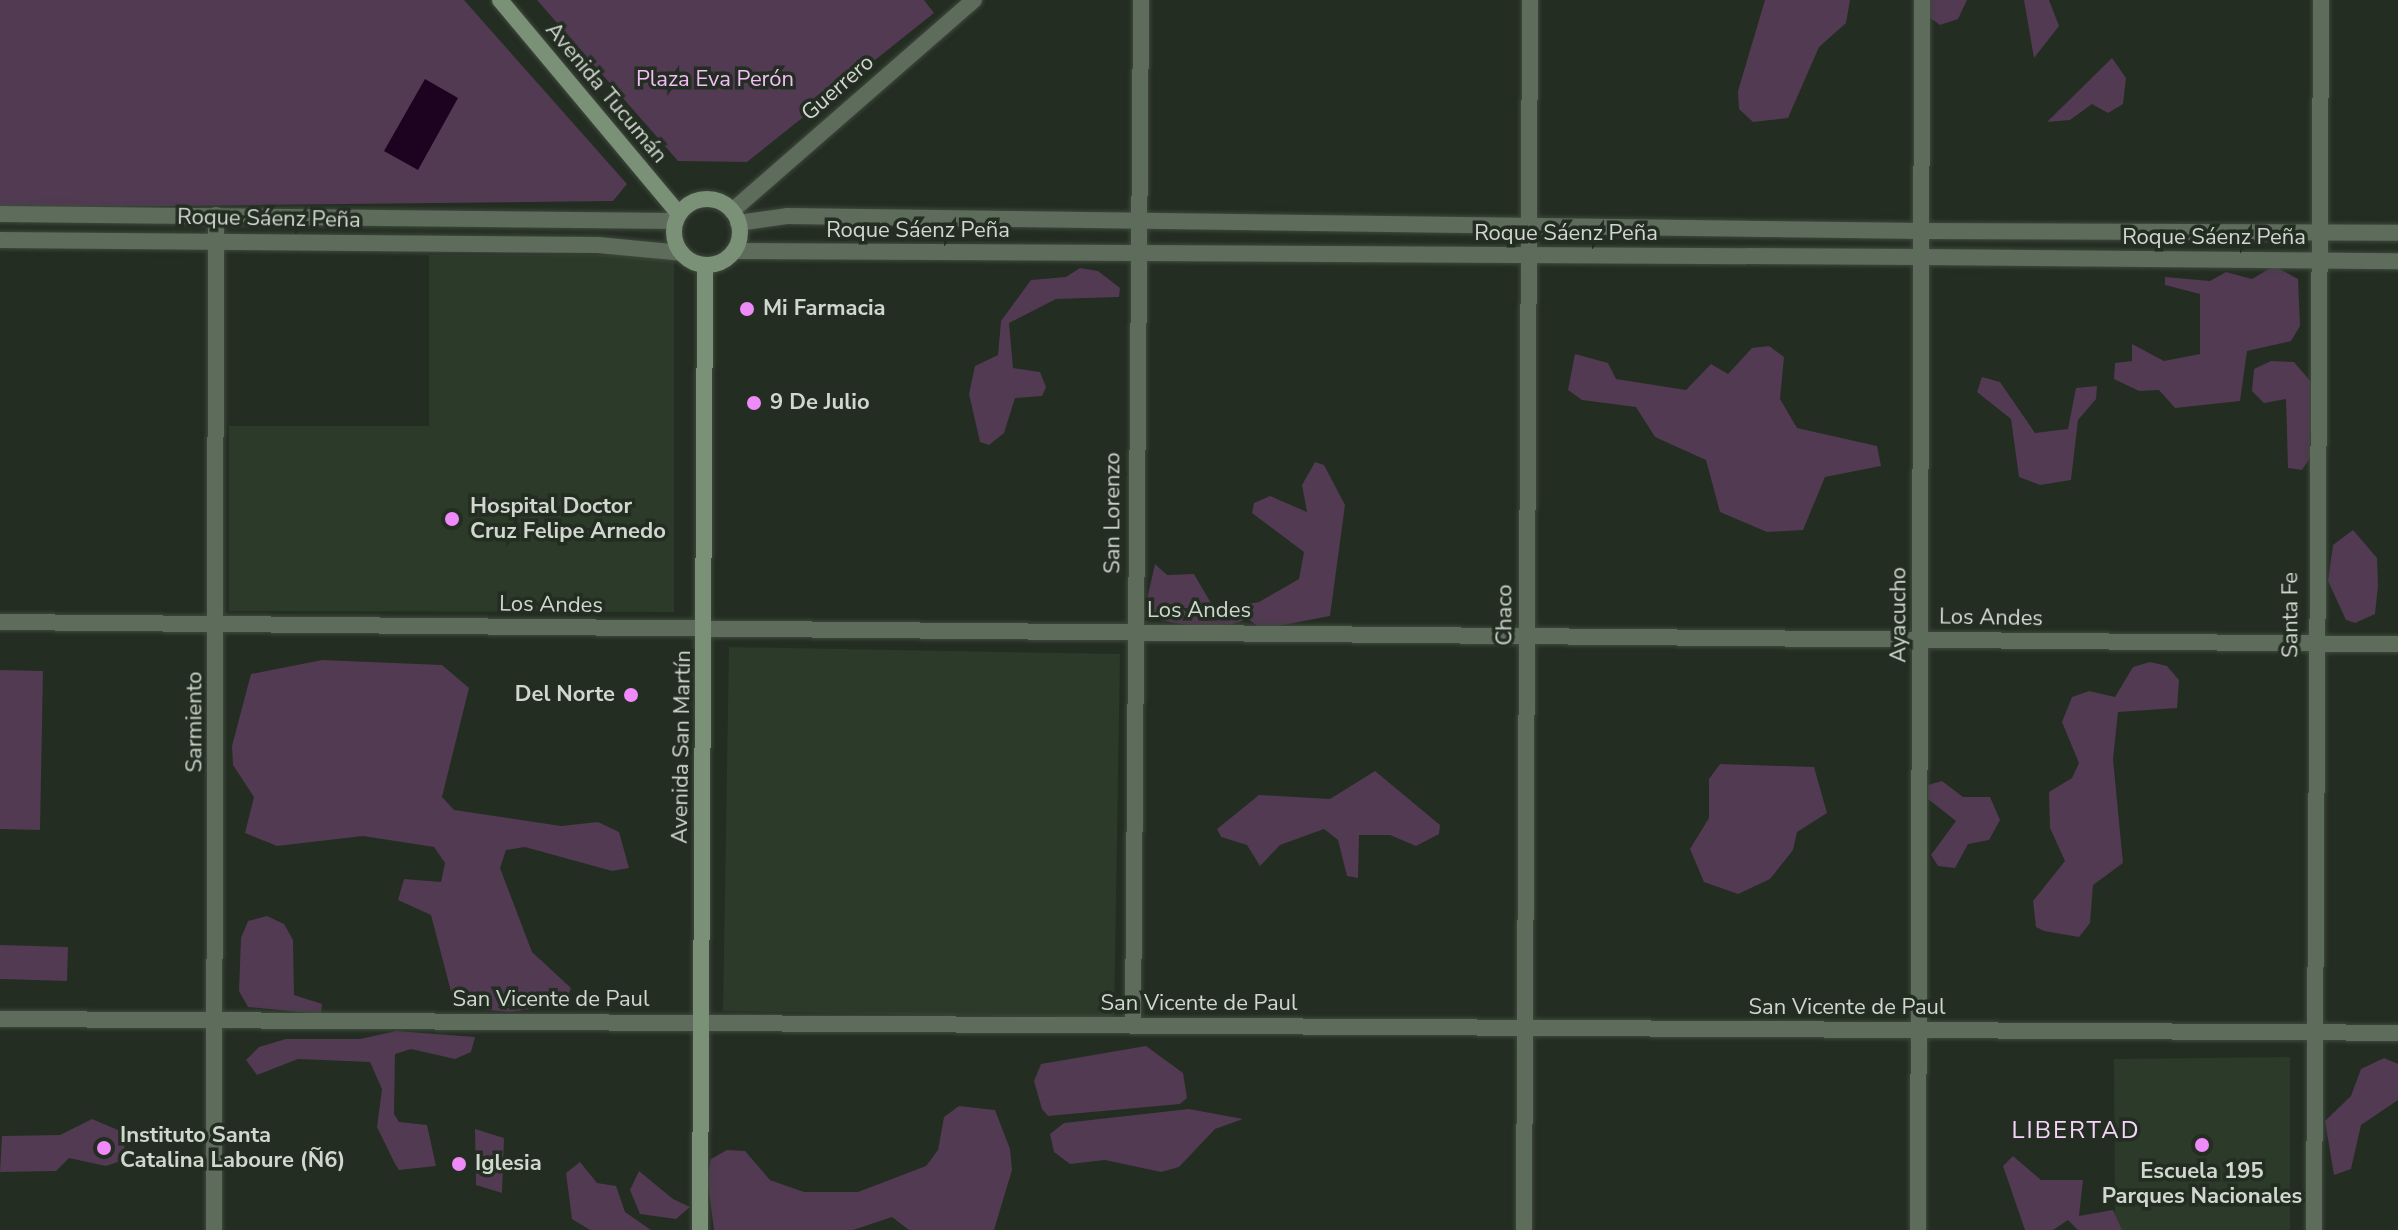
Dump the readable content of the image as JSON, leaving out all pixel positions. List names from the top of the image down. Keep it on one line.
{"streets":{"main road":["Avenida Tucumán","Avenida San Martín"],"street":["Guerrero","Roque Sáenz Peña","San Lorenzo","Los Andes","Chaco","Ayacucho","Santa Fe","Sarmiento","San Vicente de Paul"]},"crossings":[["Guerrero","Avenida Tucumán"],["Guerrero","Roque Sáenz Peña"],["Guerrero","Avenida San Martín"],["Avenida Tucumán","Roque Sáenz Peña"],["Avenida Tucumán","Avenida San Martín"],["Roque Sáenz Peña","San Lorenzo"],["Roque Sáenz Peña","Chaco"],["Roque Sáenz Peña","Ayacucho"],["Roque Sáenz Peña","Santa Fe"],["Roque Sáenz Peña","Sarmiento"],["Roque Sáenz Peña","Avenida San Martín"],["San Lorenzo","Los Andes"],["San Lorenzo","San Vicente de Paul"],["Los Andes","Chaco"],["Los Andes","Ayacucho"],["Los Andes","Santa Fe"],["Los Andes","Sarmiento"],["Los Andes","Avenida San Martín"],["Chaco","San Vicente de Paul"],["Ayacucho","San Vicente de Paul"],["Santa Fe","San Vicente de Paul"],["Sarmiento","San Vicente de Paul"],["Avenida San Martín","San Vicente de Paul"]],"districts":["LIBERTAD"],"parks":["Plaza Eva Perón"],"places":["Mi Farmacia","9 De Julio","Hospital Doctor Cruz Felipe Arnedo","Del Norte","Escuela 195 Parques Nacionales","Instituto Santa Catalina Laboure (Ñ6)","Iglesia"]}
